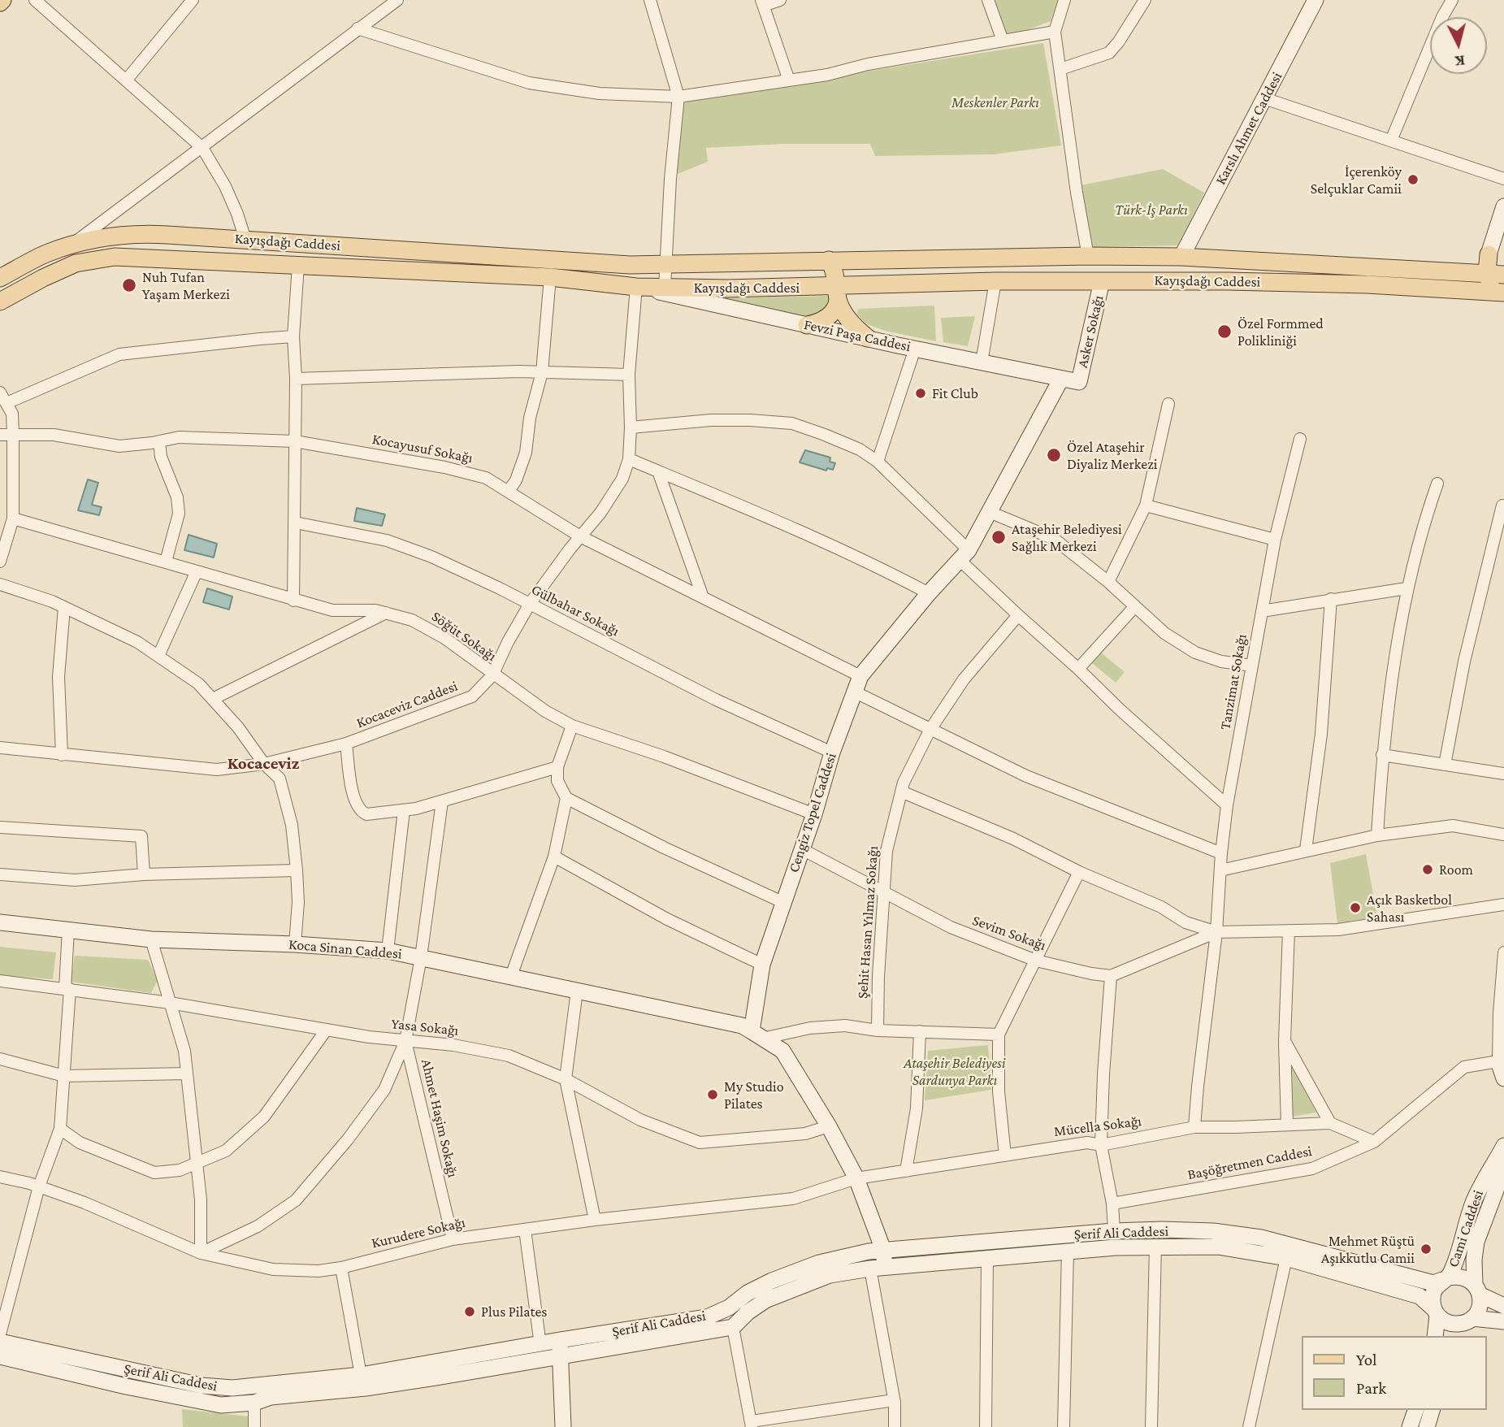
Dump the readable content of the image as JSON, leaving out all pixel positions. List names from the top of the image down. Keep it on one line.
{"streets":{"main road":["Kayışdağı Caddesi"],"street":["Karslı Ahmet Caddesi","Asker Sokağı","Fevzi Paşa Caddesi","Kocayusuf Sokağı","Gülbahar Sokağı","Söğüt Sokağı","Tanzimat Sokağı","Kocaceviz Caddesi","Cengiz Topel Caddesi","Şehit Hasan Yılmaz Sokağı","Sevim Sokağı","Koca Sinan Caddesi","Yasa Sokağı","Ahmet Haşim Sokağı","Mücella Sokağı","Başöğretmen Caddesi","Cami Caddesi","Kurudere Sokağı","Şerif Ali Caddesi"]},"crossings":[["Karslı Ahmet Caddesi","Kayışdağı Caddesi"],["Kayışdağı Caddesi","Asker Sokağı"],["Kayışdağı Caddesi","Fevzi Paşa Caddesi"],["Kayışdağı Caddesi","Kocaceviz Caddesi"],["Asker Sokağı","Fevzi Paşa Caddesi"],["Fevzi Paşa Caddesi","Kocaceviz Caddesi"],["Fevzi Paşa Caddesi","Cengiz Topel Caddesi"],["Kocayusuf Sokağı","Kocaceviz Caddesi"],["Kocayusuf Sokağı","Cengiz Topel Caddesi"],["Gülbahar Sokağı","Kocaceviz Caddesi"],["Gülbahar Sokağı","Cengiz Topel Caddesi"],["Söğüt Sokağı","Kocaceviz Caddesi"],["Söğüt Sokağı","Cengiz Topel Caddesi"],["Tanzimat Sokağı","Mücella Sokağı"],["Cengiz Topel Caddesi","Sevim Sokağı"],["Cengiz Topel Caddesi","Koca Sinan Caddesi"],["Şehit Hasan Yılmaz Sokağı","Sevim Sokağı"],["Koca Sinan Caddesi","Ahmet Haşim Sokağı"],["Yasa Sokağı","Ahmet Haşim Sokağı"],["Ahmet Haşim Sokağı","Kurudere Sokağı"],["Mücella Sokağı","Başöğretmen Caddesi"],["Mücella Sokağı","Kurudere Sokağı"],["Cami Caddesi","Şerif Ali Caddesi"]],"districts":["Kocaceviz"],"parks":["Meskenler Parkı","Türk-İş Parkı","Ataşehir Belediyesi Sardunya Parkı"],"places":["İçerenköy Selçuklar Camii","Nuh Tufan Yaşam Merkezi","Özel Formmed Polikliniği","Fit Club","Özel Ataşehir Diyaliz Merkezi","Ataşehir Belediyesi Sağlık Merkezi","Room","Açık Basketbol Sahası","My Studio Pilates","Mehmet Rüştü Aşıkkutlu Camii","Plus Pilates"],"legend":["Yol","Park"],"north":"bottom"}
